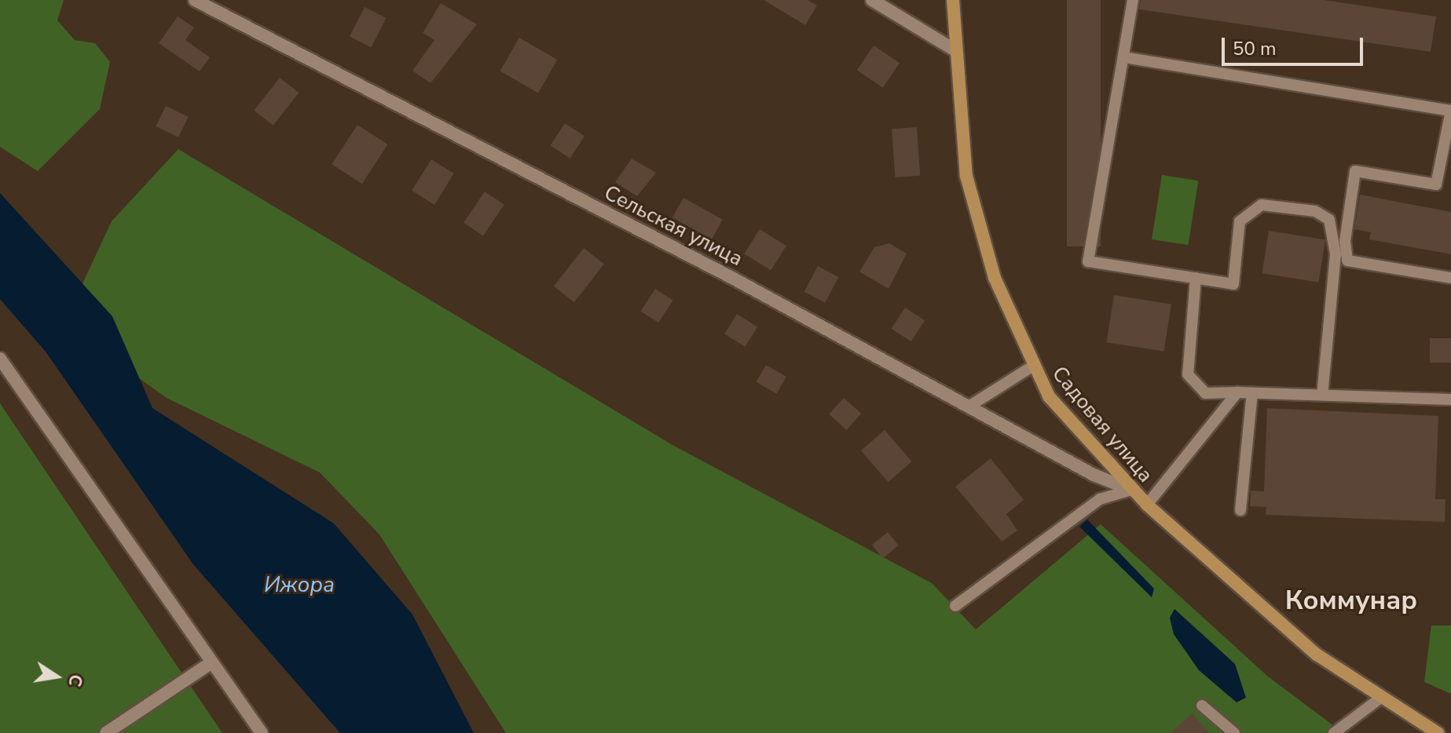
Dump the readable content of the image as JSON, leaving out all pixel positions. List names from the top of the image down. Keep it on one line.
{"streets":{"main road":["Садовая улица"],"street":["Сельская улица"]},"crossings":[["Сельская улица","Садовая улица"]],"districts":["Коммунар"],"water":["Ижора"],"scale_bar":"50 m","north":"right"}
